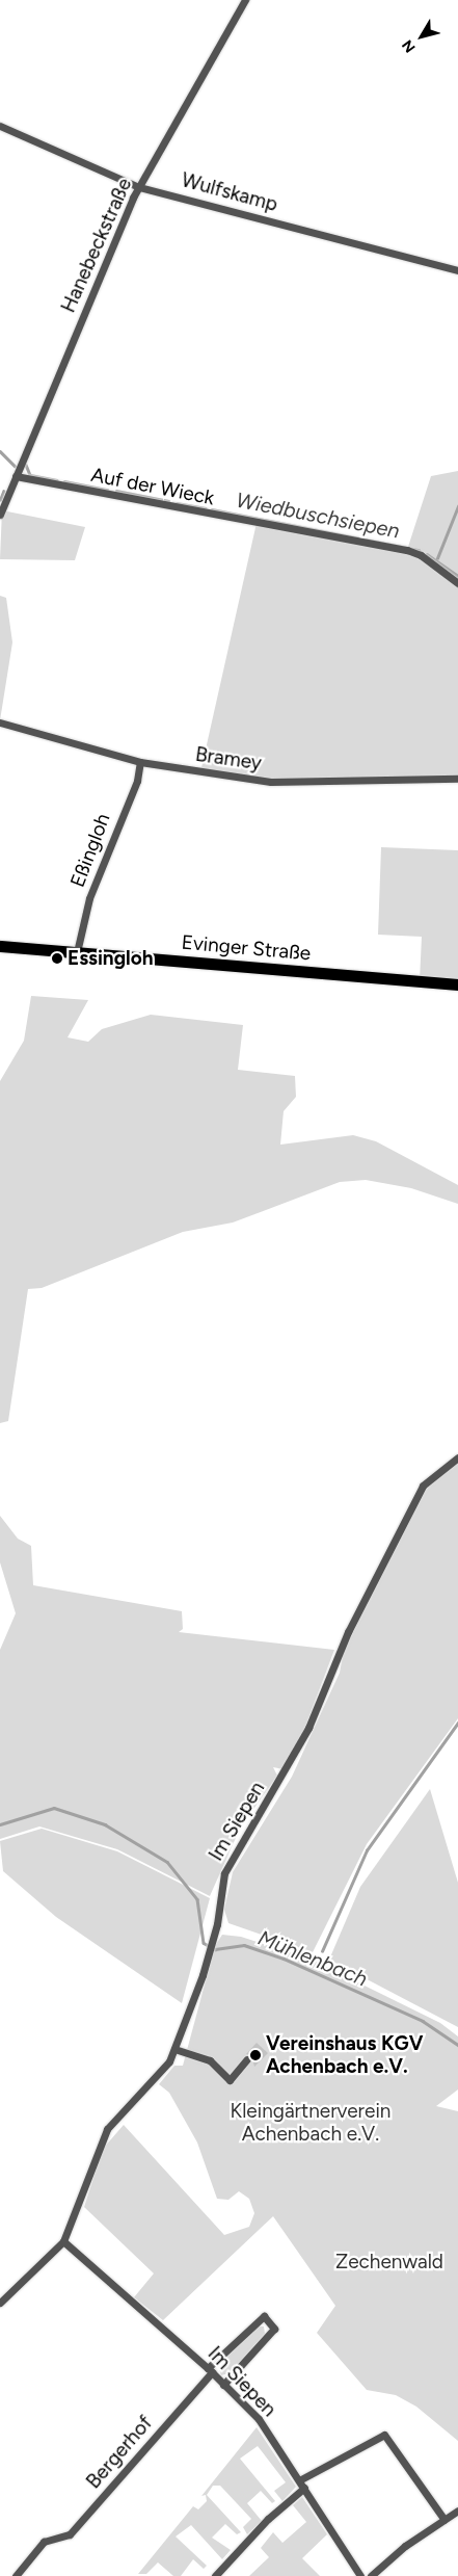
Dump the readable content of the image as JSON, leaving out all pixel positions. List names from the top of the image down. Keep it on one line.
{"streets":{"main road":["Evinger Straße"],"street":["Wulfskamp","Hanebeckstraße","Auf der Wieck","Bramey","Eßingloh","Im Siepen","Bergerhof"]},"crossings":[["Wulfskamp","Hanebeckstraße"],["Hanebeckstraße","Auf der Wieck"],["Bramey","Eßingloh"],["Eßingloh","Evinger Straße"],["Im Siepen","Bergerhof"]],"water":["Wiedbuschsiepen","Mühlenbach"],"parks":["Kleingärtnerverein Achenbach e.V.","Zechenwald"],"places":["Essingloh","Vereinshaus KGV Achenbach e.V."],"north":"bottom left"}
